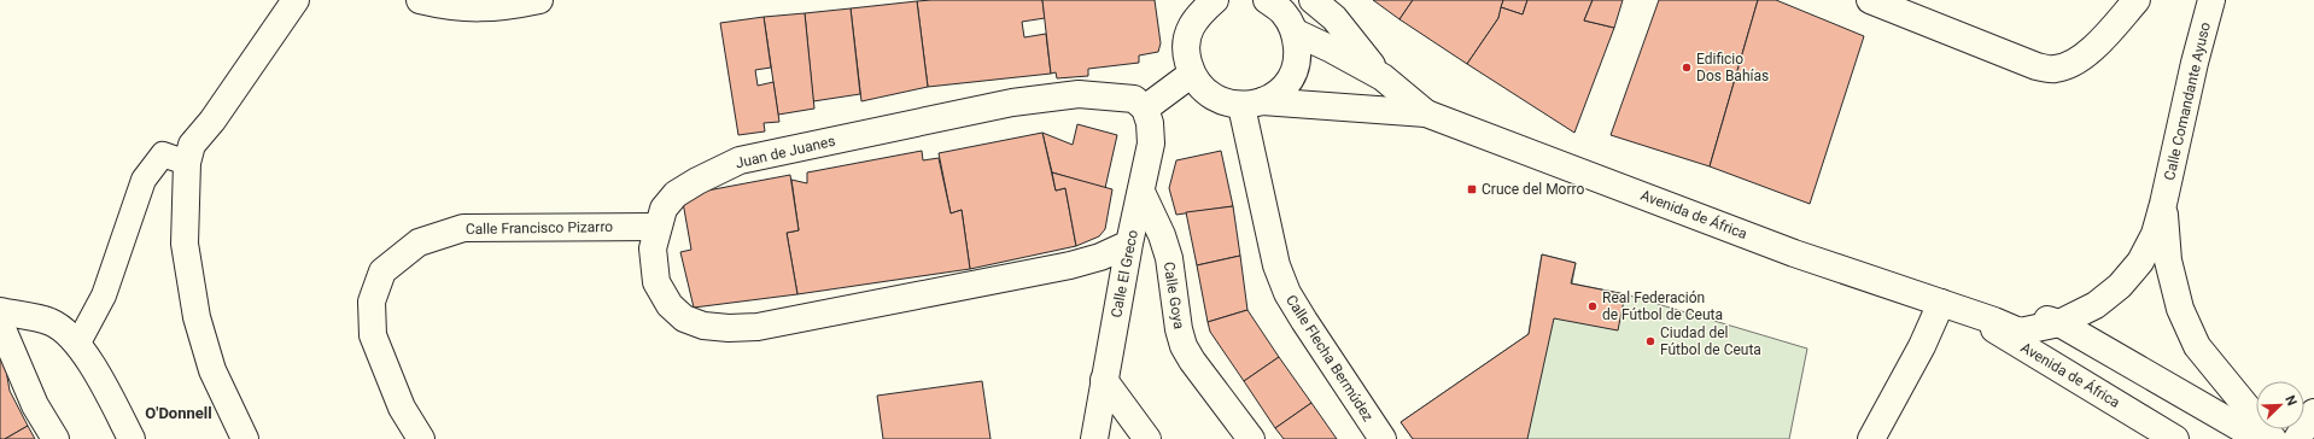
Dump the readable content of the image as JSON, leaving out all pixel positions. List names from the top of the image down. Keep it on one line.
{"streets":{"street":["Calle Comandante Ayuso","Juan de Juanes","Avenida de África","Calle Francisco Pizarro","Calle El Greco","Calle Goya","Calle Flecha Bermúdez"]},"crossings":[["Calle Comandante Ayuso","Avenida de África"],["Juan de Juanes","Calle Francisco Pizarro"],["Juan de Juanes","Calle El Greco"],["Avenida de África","Calle Flecha Bermúdez"],["Calle El Greco","Calle Goya"]],"districts":["O'Donnell"],"places":{"other":["Edificio Dos Bahías","Real Federación de Fútbol de Ceuta","Ciudad del Fútbol de Ceuta"],"transit":["Cruce del Morro"]},"north":"top right"}
